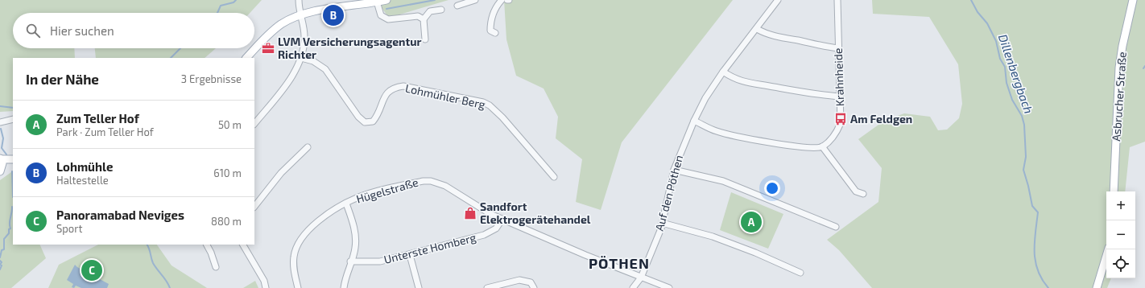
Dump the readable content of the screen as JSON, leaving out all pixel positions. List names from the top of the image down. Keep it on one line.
{"streets":{"main road":["Asbrucher Straße"],"street":["Krahnheide","Lohmühler Berg","Hügelstraße","Auf den Pöthen","Unterste Homberg"]},"crossings":[["Hügelstraße","Auf den Pöthen"],["Hügelstraße","Unterste Homberg"]],"districts":["PÖTHEN"],"water":["Dillenbergbach"],"places":{"office":["LVM Versicherungsagentur Richter"],"bus stop":["Am Feldgen"],"shop":["Sandfort Elektrogerätehandel"]},"page":{"pins":["B","A","C"],"search":"Hier suchen","heading":["In der Nähe","3 Ergebnisse"],"list":[{"mark":"A","name":"Zum Teller Hof","note":"Park · Zum Teller Hof","value":"50 m"},{"mark":"B","name":"Lohmühle","note":"Haltestelle","value":"610 m"},{"mark":"C","name":"Panoramabad Neviges","note":"Sport","value":"880 m"}],"map_buttons":["+","−"]}}
